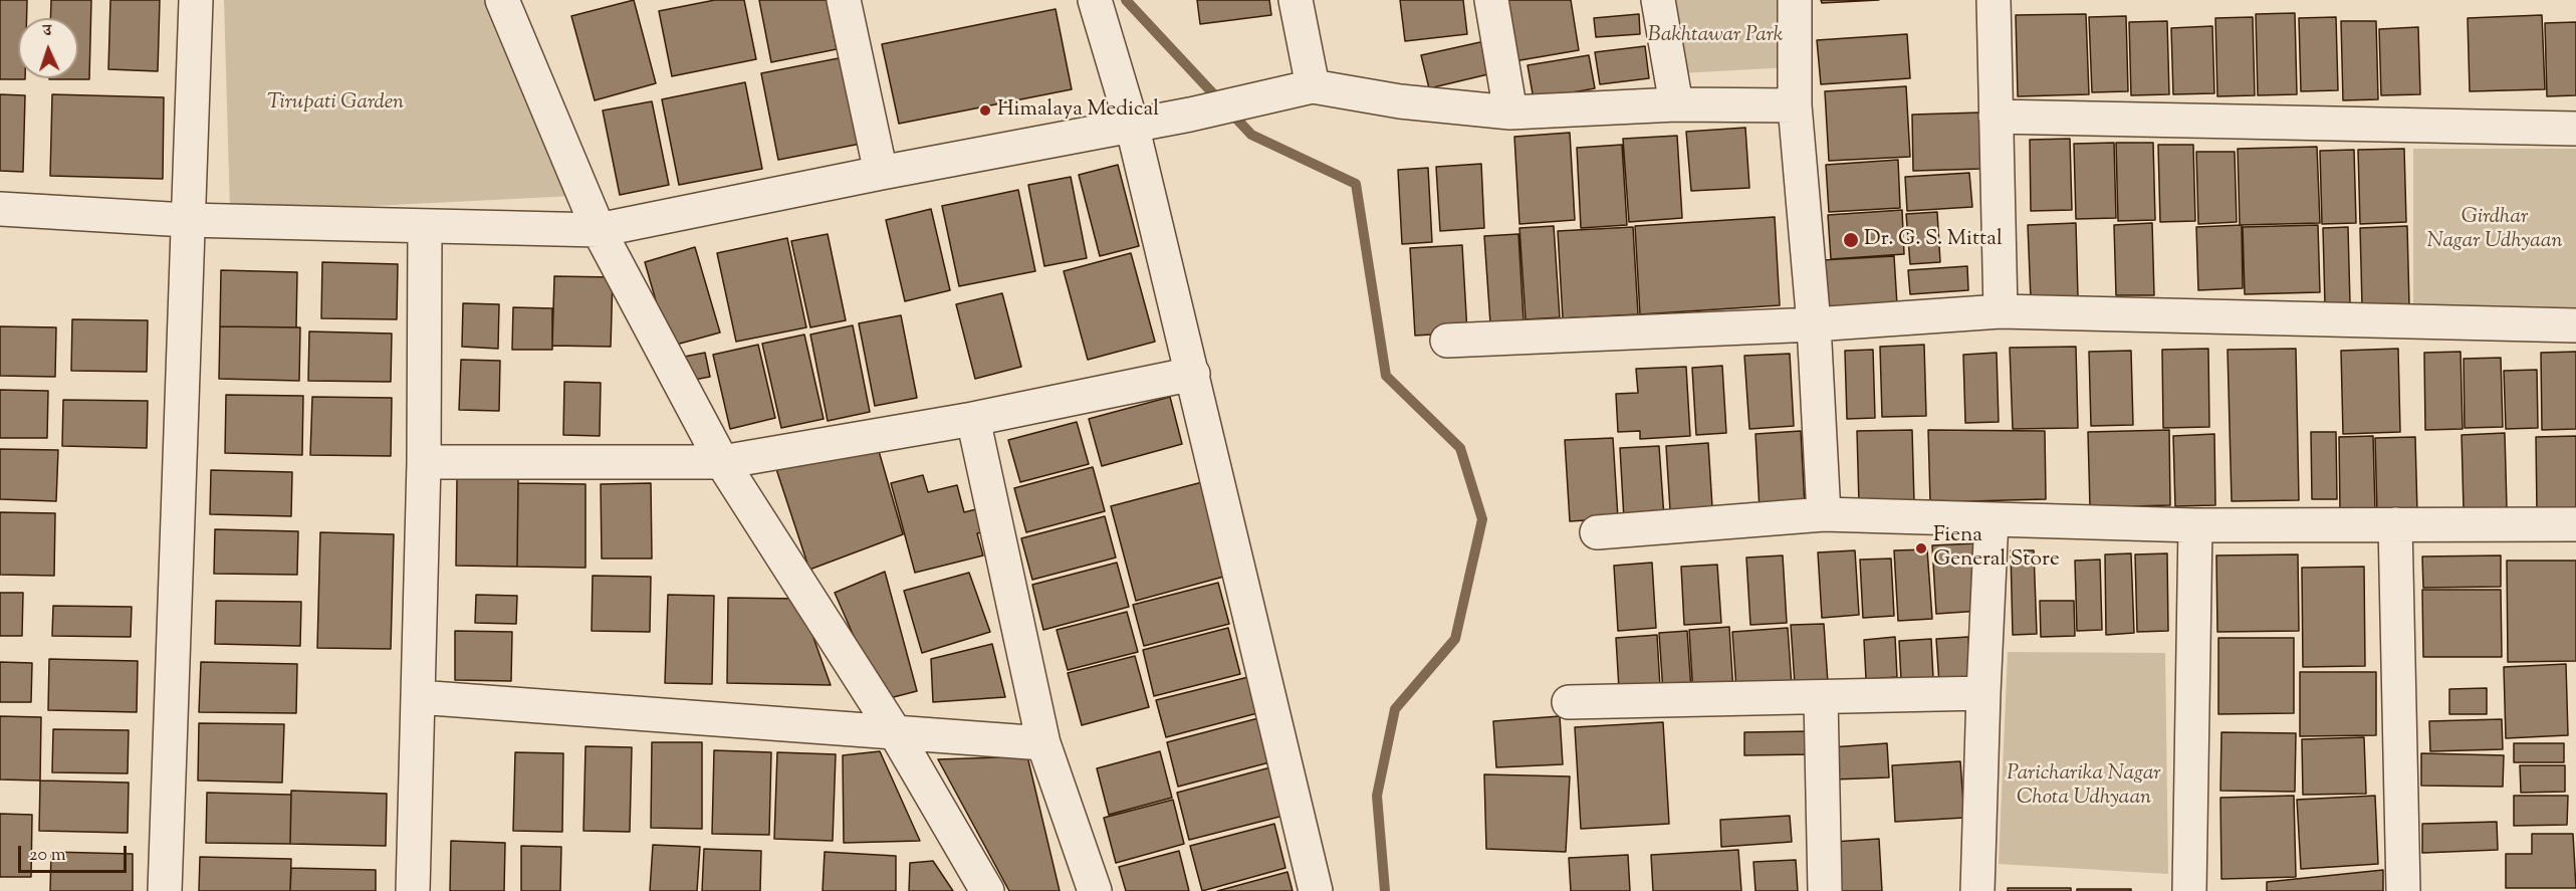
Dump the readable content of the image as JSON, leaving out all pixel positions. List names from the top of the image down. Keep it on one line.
{"parks":["Bakhtawar Park","Tirupati Garden","Girdhar Nagar Udhyaan","Paricharika Nagar Chota Udhyaan"],"places":["Himalaya Medical","Dr. G. S. Mittal","Fiena General Store"],"scale_bar":"20 m","north":"top"}
